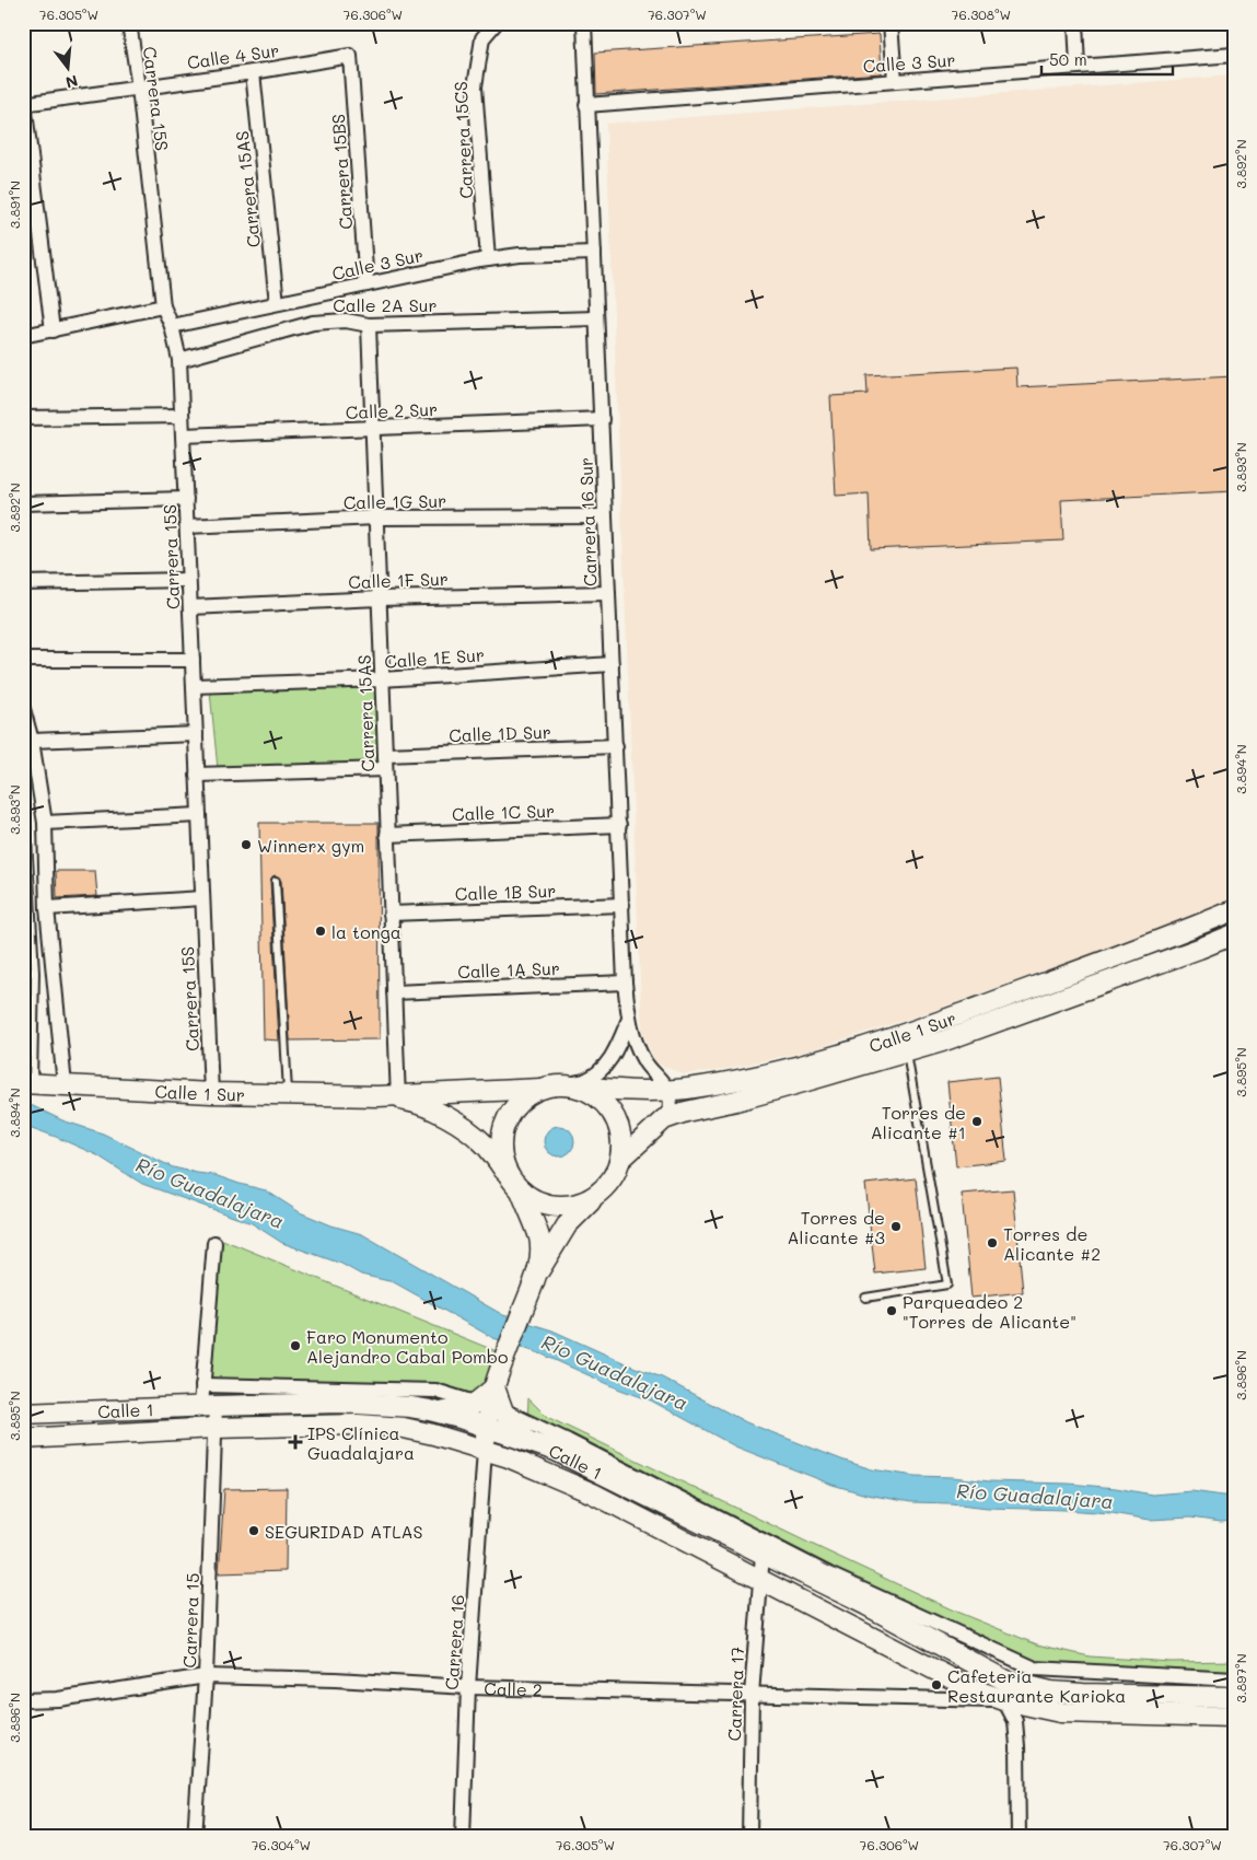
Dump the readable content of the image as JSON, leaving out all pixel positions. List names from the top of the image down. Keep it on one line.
{"streets":{"main road":["Calle 1 Sur","Calle 1","Calle 2"],"street":["Calle 4 Sur","Calle 3 Sur","Carrera 15S","Carrera 15CS","Carrera 15BS","Carrera 15AS","Calle 2A Sur","Calle 2 Sur","Calle 1G Sur","Carrera 16 Sur","Calle 1F Sur","Calle 1E Sur","Calle 1D Sur","Calle 1C Sur","Calle 1B Sur","Calle 1A Sur","Carrera 15","Carrera 16","Carrera 17"]},"crossings":[["Calle 4 Sur","Carrera 15S"],["Calle 4 Sur","Carrera 15BS"],["Calle 4 Sur","Carrera 15AS"],["Calle 3 Sur","Carrera 15S"],["Calle 3 Sur","Carrera 15CS"],["Calle 3 Sur","Carrera 15BS"],["Calle 3 Sur","Carrera 15AS"],["Calle 3 Sur","Carrera 16 Sur"],["Carrera 15S","Calle 2A Sur"],["Carrera 15S","Calle 2 Sur"],["Carrera 15S","Calle 1G Sur"],["Carrera 15S","Calle 1F Sur"],["Carrera 15S","Calle 1E Sur"],["Carrera 15S","Calle 1 Sur"],["Carrera 15AS","Calle 2A Sur"],["Carrera 15AS","Calle 2 Sur"],["Carrera 15AS","Calle 1G Sur"],["Carrera 15AS","Calle 1F Sur"],["Carrera 15AS","Calle 1E Sur"],["Carrera 15AS","Calle 1D Sur"],["Carrera 15AS","Calle 1C Sur"],["Carrera 15AS","Calle 1B Sur"],["Carrera 15AS","Calle 1A Sur"],["Carrera 15AS","Calle 1 Sur"],["Calle 2A Sur","Carrera 16 Sur"],["Calle 2 Sur","Carrera 16 Sur"],["Calle 1G Sur","Carrera 16 Sur"],["Carrera 16 Sur","Calle 1F Sur"],["Carrera 16 Sur","Calle 1E Sur"],["Carrera 16 Sur","Calle 1D Sur"],["Carrera 16 Sur","Calle 1C Sur"],["Carrera 16 Sur","Calle 1B Sur"],["Carrera 16 Sur","Calle 1A Sur"],["Carrera 16 Sur","Calle 1 Sur"],["Calle 1","Carrera 15"],["Calle 1","Carrera 16"],["Calle 1","Calle 2"],["Calle 1","Carrera 17"],["Carrera 15","Calle 2"],["Carrera 16","Calle 2"],["Calle 2","Carrera 17"]],"water":["Río Guadalajara"],"places":{"other":["Winnerx gym","la tonga","Torres de Alicante #1","Torres de Alicante #3","Torres de Alicante #2","Parqueadeo 2 \"Torres de Alicante\"","Faro Monumento Alejandro Cabal Pombo","SEGURIDAD ATLAS","Cafeteria Restaurante Karioka"],"health":["IPS Clínica Guadalajara"]},"scale_bar":"50 m","north":"bottom","coordinates":["76.305°W","76.306°W","76.307°W","76.308°W","3.892°N","3.891°N","3.893°N","3.894°N","3.895°N","3.896°N","3.897°N","76.304°W"]}
